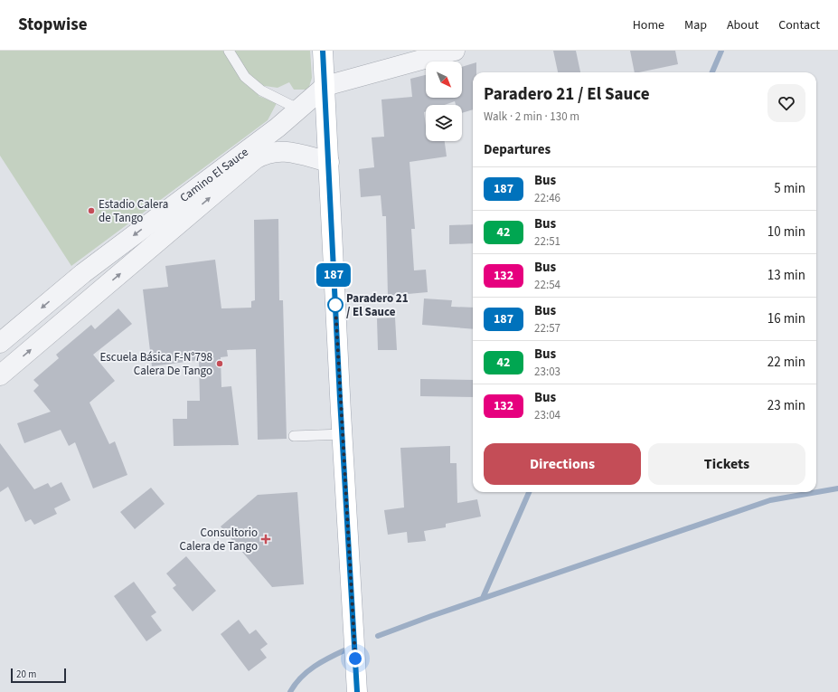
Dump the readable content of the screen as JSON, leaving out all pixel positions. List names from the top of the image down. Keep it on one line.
{"streets":{"street":["Camino El Sauce"]},"places":{"other":["Estadio Calera de Tango","Paradero 21 / El Sauce","Escuela Básica F-N°798 Calera De Tango"],"health":["Consultorio Calera de Tango"]},"lines":["bus line 187"],"scale_bar":"20 m","north":"bottom right","page":{"header":"Stopwise","nav":["Home","Map","About","Contact"],"on_map":"187","heading":[["Paradero 21 / El Sauce","Walk · 2 min · 130 m"],"Departures"],"list":[{"mark":"187","name":"Bus","note":"22:46","value":"5 min"},{"mark":"42","name":"Bus","note":"22:51","value":"10 min"},{"mark":"132","name":"Bus","note":"22:54","value":"13 min"},{"mark":"187","name":"Bus","note":"22:57","value":"16 min"},{"mark":"42","name":"Bus","note":"23:03","value":"22 min"},{"mark":"132","name":"Bus","note":"23:04","value":"23 min"}],"buttons":["Directions","Tickets"],"scale":"20 m"}}
